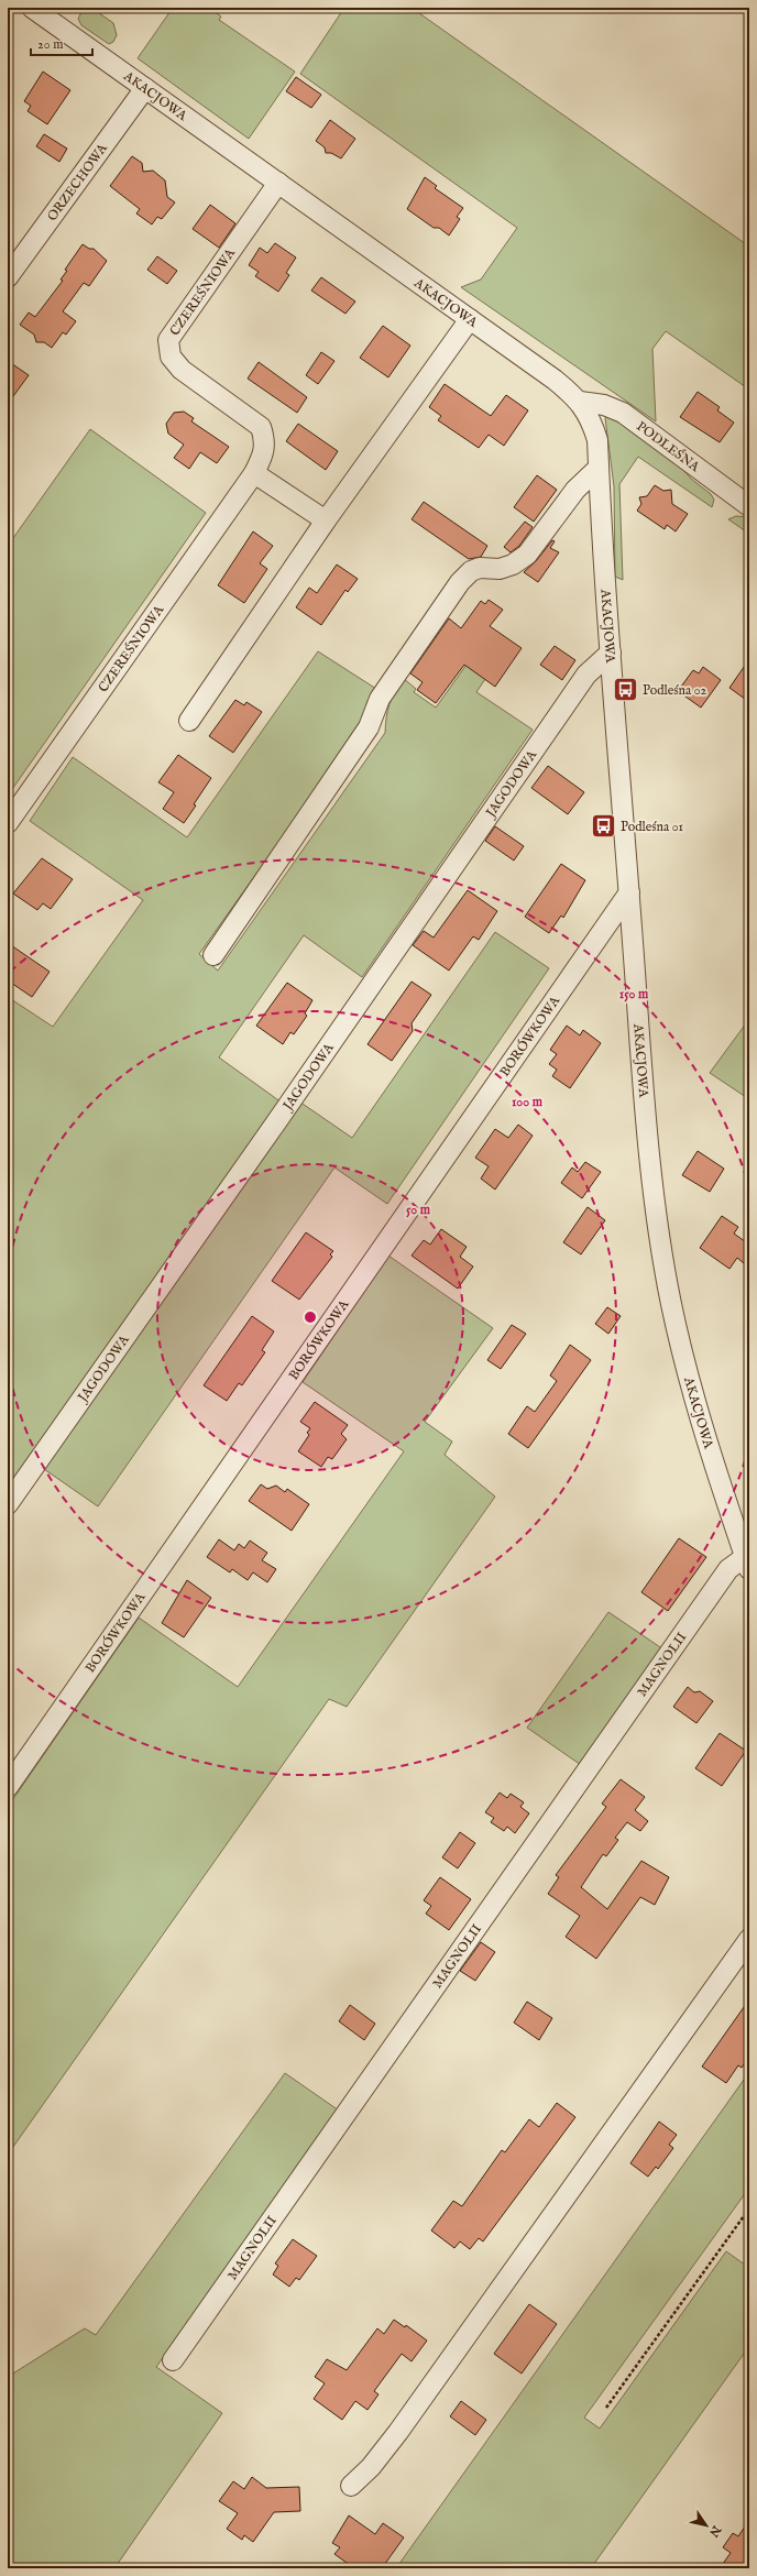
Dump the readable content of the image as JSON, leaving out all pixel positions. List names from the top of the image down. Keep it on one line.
{"streets":{"street":["AKACJOWA","ORZECHOWA","CZEREŚNIOWA","PODLEŚNA","JAGODOWA","BORÓWKOWA","MAGNOLII"]},"crossings":[["AKACJOWA","ORZECHOWA"],["AKACJOWA","CZEREŚNIOWA"],["AKACJOWA","PODLEŚNA"],["AKACJOWA","JAGODOWA"],["AKACJOWA","BORÓWKOWA"],["AKACJOWA","MAGNOLII"]],"places":{"bus stop":["Podleśna 02","Podleśna 01"]},"scale_bar":"20 m","north":"bottom right","rings":["150 m","100 m","50 m"]}
